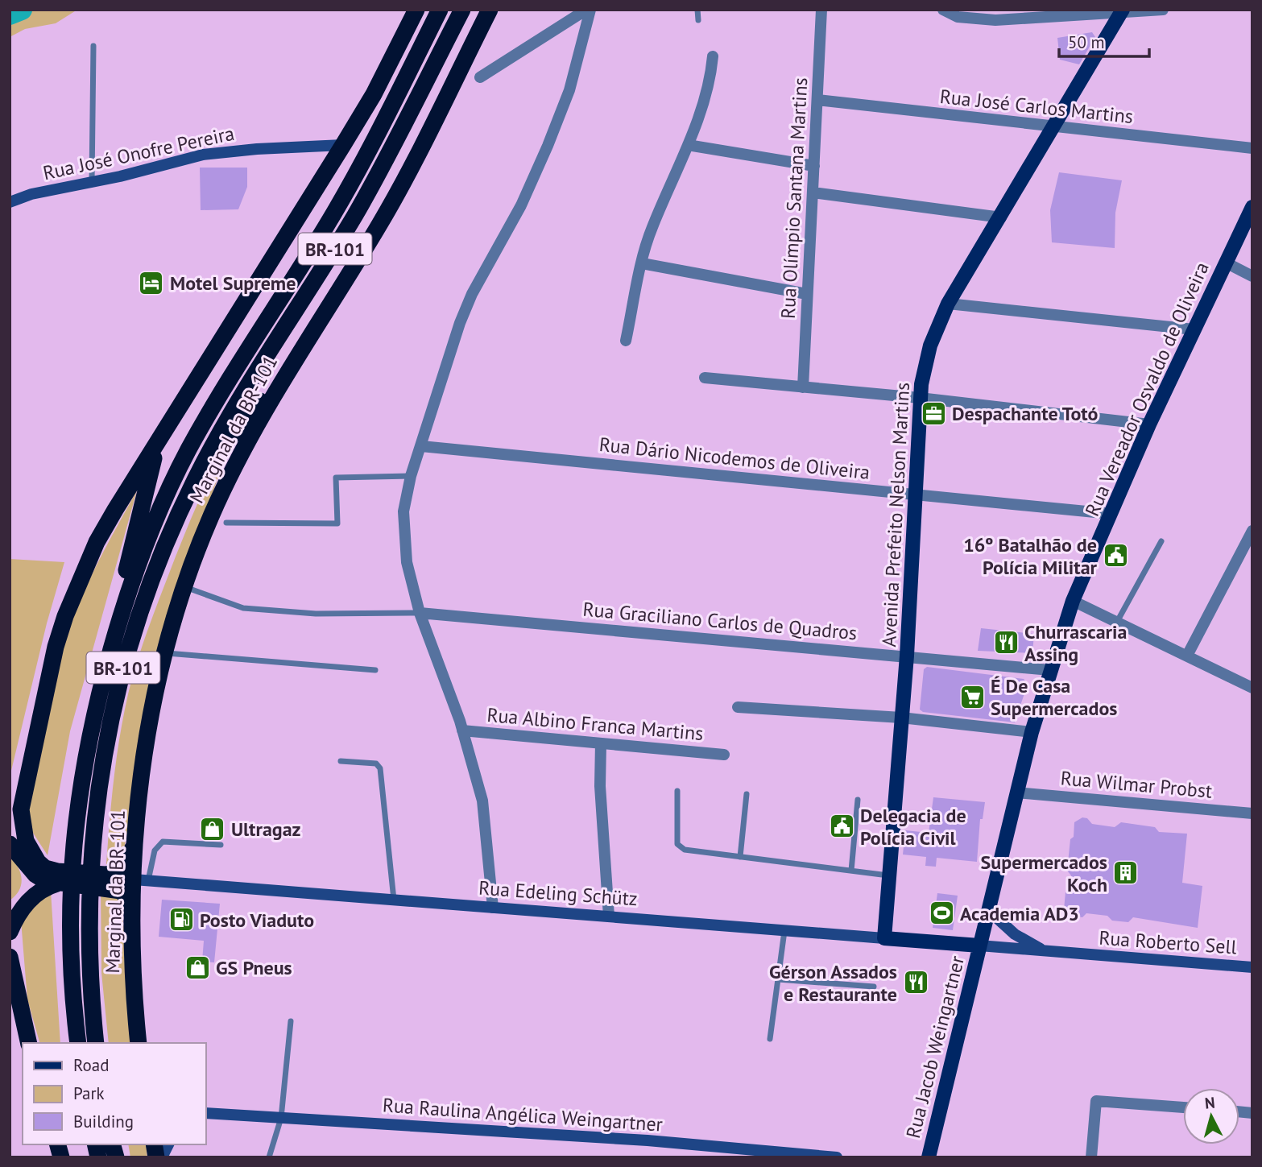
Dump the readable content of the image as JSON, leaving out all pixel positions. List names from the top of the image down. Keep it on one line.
{"streets":{"highway":["BR-101","Marginal da BR-101"],"main road":["Rua José Onofre Pereira","Rua Vereador Osvaldo de Oliveira","Avenida Prefeito Nelson Martins","Rua Edeling Schütz","Rua Roberto Sell","Rua Jacob Weingartner","Rua Raulina Angélica Weingartner"],"street":["Rua José Carlos Martins","Rua Olímpio Santana Martins","Rua Dário Nicodemos de Oliveira","Rua Graciliano Carlos de Quadros","Rua Albino Franca Martins","Rua Wilmar Probst"]},"crossings":[["Rua José Carlos Martins","Rua Olímpio Santana Martins"],["Rua José Carlos Martins","Avenida Prefeito Nelson Martins"],["Rua Vereador Osvaldo de Oliveira","Rua Dário Nicodemos de Oliveira"],["Rua Vereador Osvaldo de Oliveira","Rua Graciliano Carlos de Quadros"],["Rua Vereador Osvaldo de Oliveira","Rua Wilmar Probst"],["Rua Vereador Osvaldo de Oliveira","Rua Edeling Schütz"],["Rua Vereador Osvaldo de Oliveira","Rua Roberto Sell"],["Rua Vereador Osvaldo de Oliveira","Rua Jacob Weingartner"],["Marginal da BR-101","Rua Edeling Schütz"],["Rua Dário Nicodemos de Oliveira","Avenida Prefeito Nelson Martins"],["Avenida Prefeito Nelson Martins","Rua Graciliano Carlos de Quadros"],["Avenida Prefeito Nelson Martins","Rua Edeling Schütz"],["Rua Edeling Schütz","Rua Roberto Sell"],["Rua Edeling Schütz","Rua Jacob Weingartner"],["Rua Roberto Sell","Rua Jacob Weingartner"]],"places":{"hotel":["Motel Supreme"],"office":["Despachante Totó"],"public building":["16º Batalhão de Polícia Militar","Delegacia de Polícia Civil"],"restaurant":["Churrascaria Assing","Gérson Assados e Restaurante"],"supermarket":["É De Casa Supermercados"],"shop":["Ultragaz","GS Pneus"],"building":["Supermercados Koch"],"sports":["Academia AD3"],"fuel station":["Posto Viaduto"]},"legend":["Road","Park","Building"],"scale_bar":"50 m","north":"top"}
